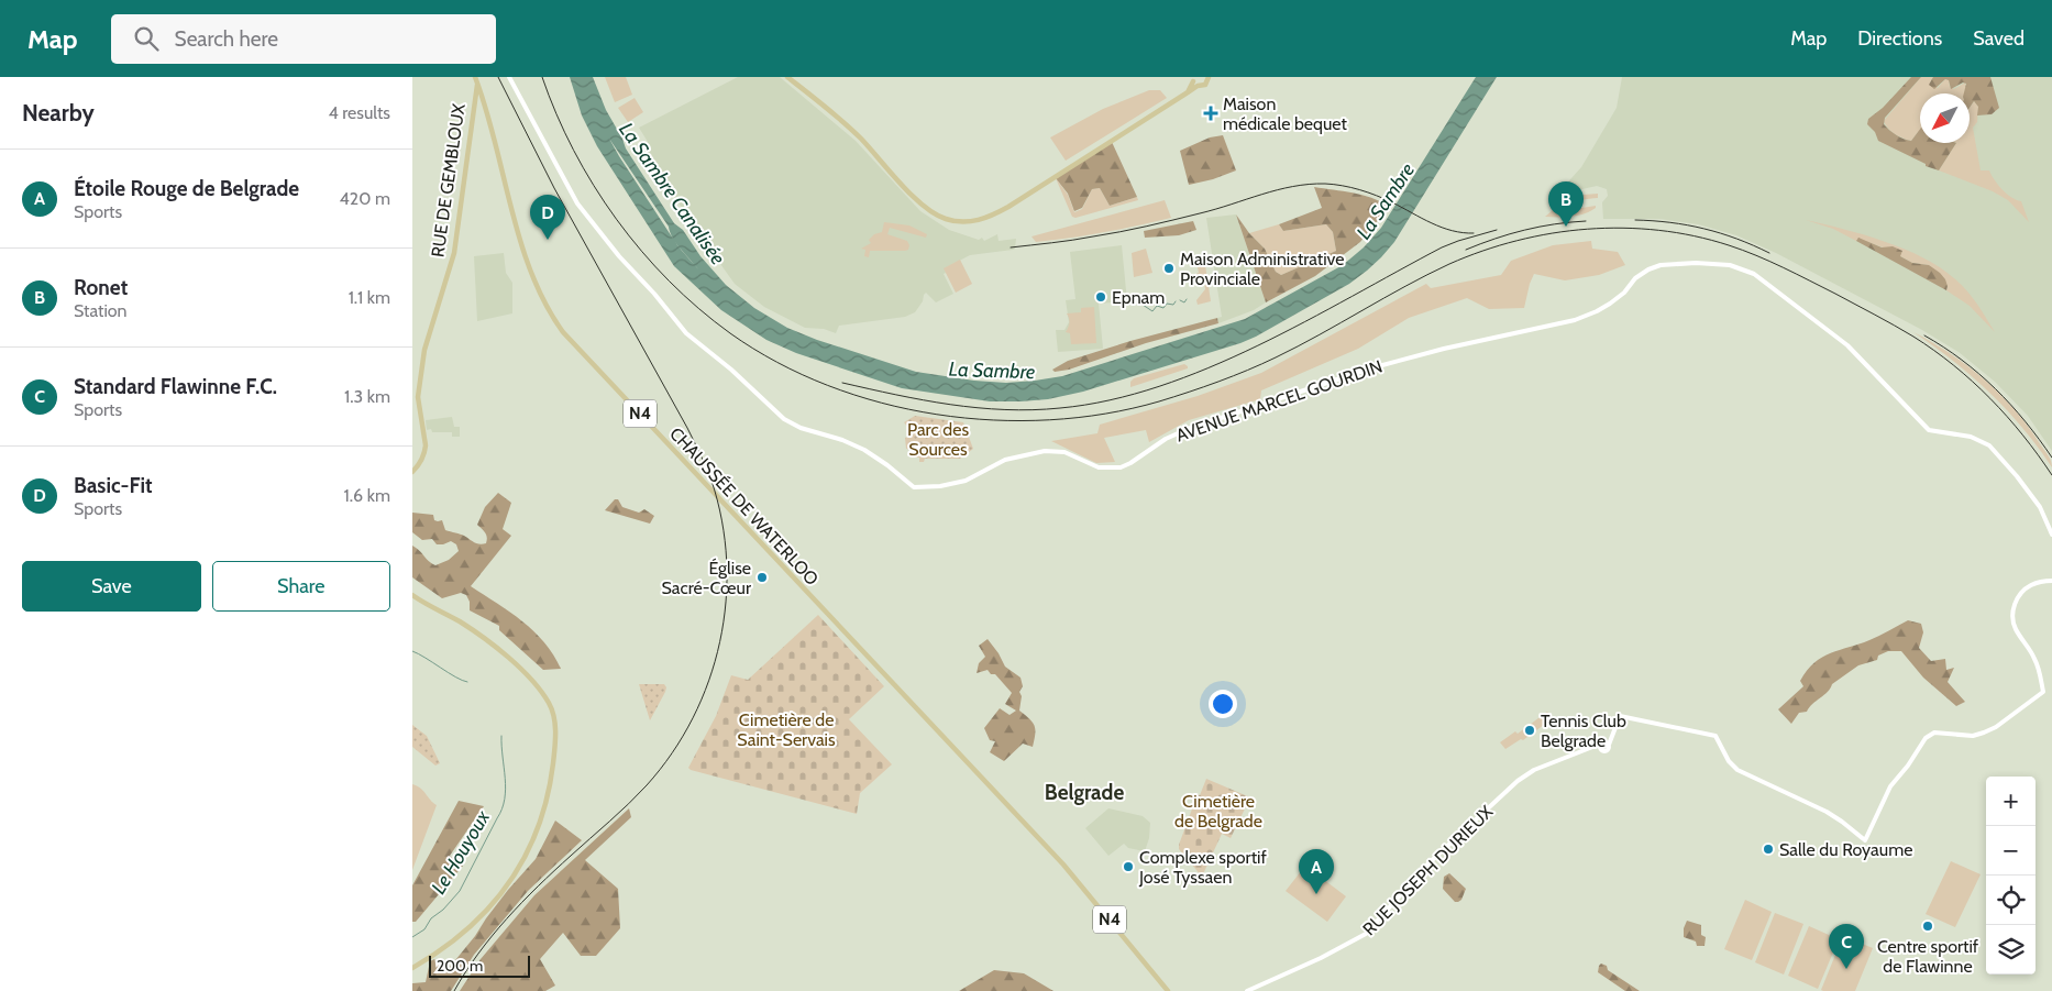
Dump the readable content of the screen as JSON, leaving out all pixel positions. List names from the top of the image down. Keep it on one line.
{"streets":{"main road":["RUE DE GEMBLOUX","N4","CHAUSSÉE DE WATERLOO"],"street":["AVENUE MARCEL GOURDIN","RUE JOSEPH DURIEUX"]},"crossings":[["RUE DE GEMBLOUX","CHAUSSÉE DE WATERLOO"]],"districts":["Belgrade"],"water":["La Sambre Canalisée","La Sambre","Le Houyoux"],"parks":["Parc des Sources","Cimetière de Saint-Servais","Cimetière de Belgrade"],"places":{"health":["Maison médicale bequet"],"other":["Maison Administrative Provinciale","Epnam","Église Sacré-Cœur","Tennis Club Belgrade","Salle du Royaume","Complexe sportif José Tyssaen","Centre sportif de Flawinne"]},"scale_bar":"200 m","north":"bottom left","page":{"header":"Map","search":"Search here","nav":["Map","Directions","Saved"],"heading":["Nearby","4 results"],"list":[{"mark":"A","name":"Étoile Rouge de Belgrade","note":"Sports","value":"420 m"},{"mark":"B","name":"Ronet","note":"Station","value":"1.1 km"},{"mark":"C","name":"Standard Flawinne F.C.","note":"Sports","value":"1.3 km"},{"mark":"D","name":"Basic-Fit","note":"Sports","value":"1.6 km"}],"pins":["B","D","A","C"],"buttons":["Save","Share"],"map_buttons":["+","−"],"scale":"200 m"}}
